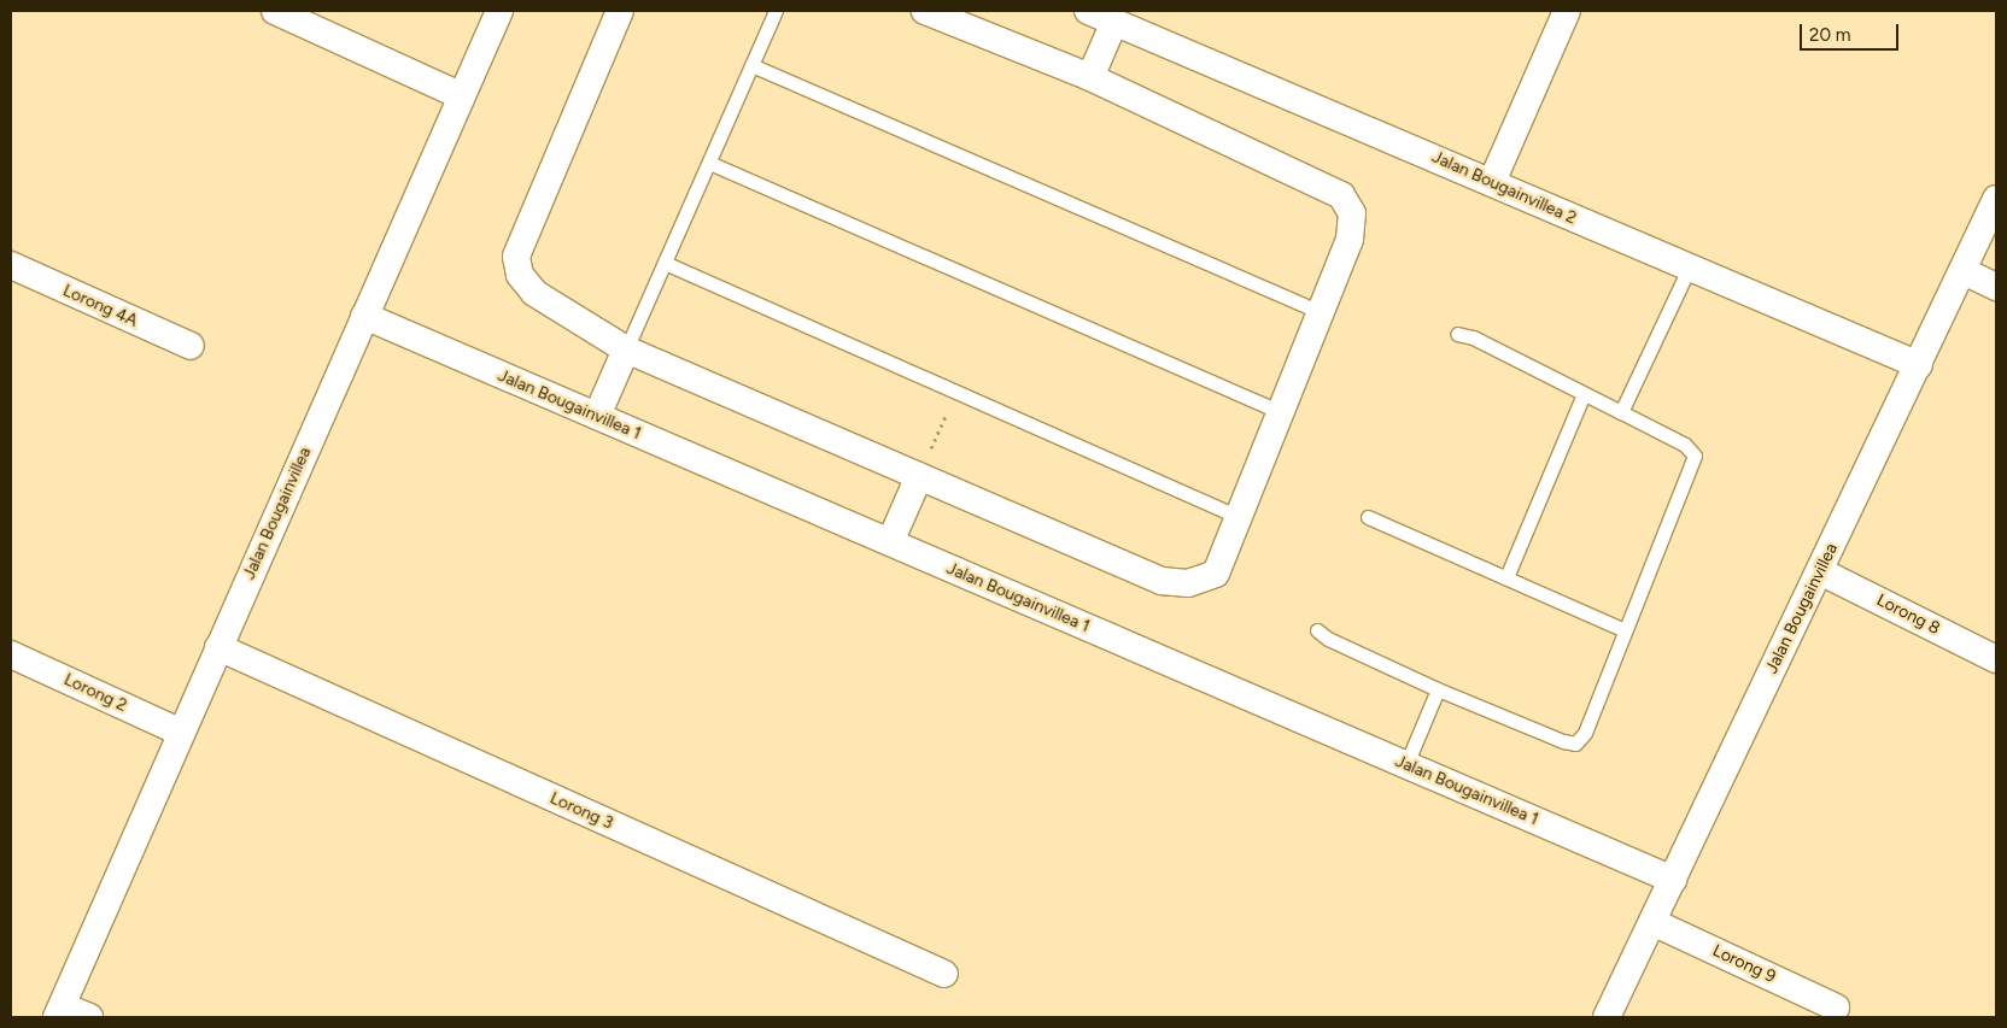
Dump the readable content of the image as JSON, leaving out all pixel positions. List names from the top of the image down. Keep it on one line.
{"streets":{"street":["Jalan Bougainvillea 2","Lorong 4A","Jalan Bougainvillea 1","Jalan Bougainvillea","Lorong 8","Lorong 2","Lorong 3","Lorong 9"]},"crossings":[["Jalan Bougainvillea 2","Jalan Bougainvillea"],["Jalan Bougainvillea 1","Jalan Bougainvillea"],["Jalan Bougainvillea","Lorong 8"],["Jalan Bougainvillea","Lorong 2"],["Jalan Bougainvillea","Lorong 3"],["Jalan Bougainvillea","Lorong 9"]],"scale_bar":"20 m"}
